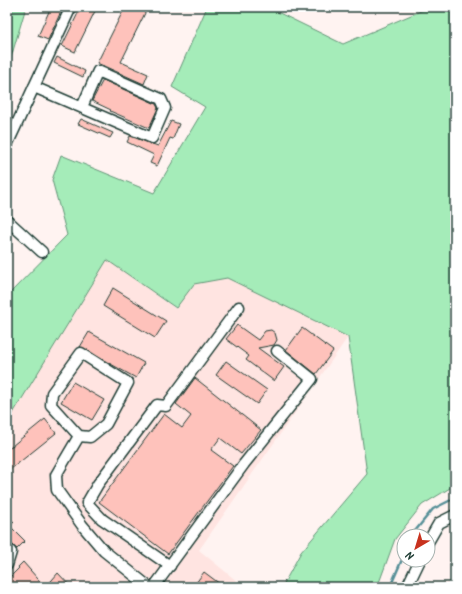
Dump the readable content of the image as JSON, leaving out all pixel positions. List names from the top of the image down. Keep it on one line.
{"north":"bottom left"}
